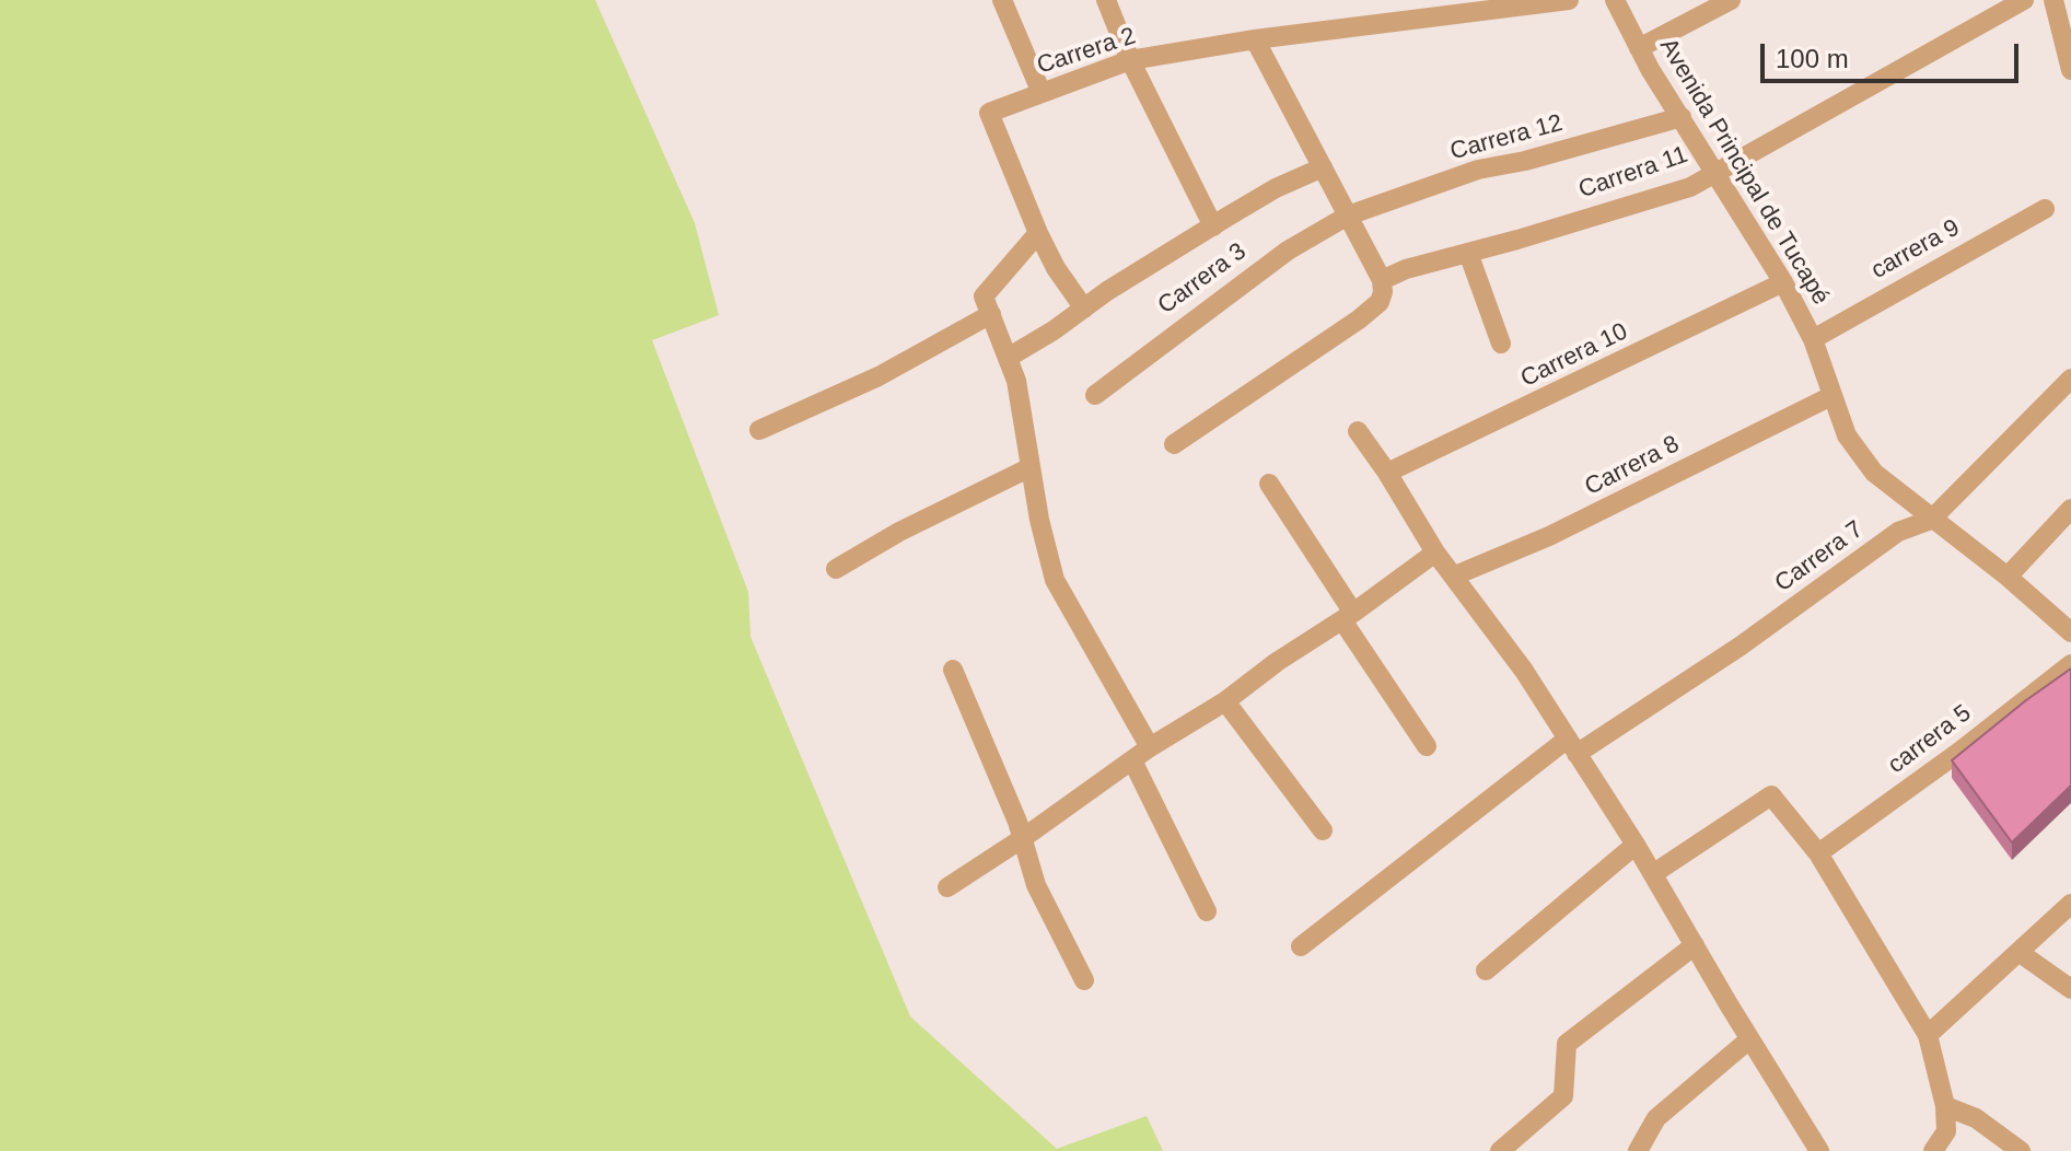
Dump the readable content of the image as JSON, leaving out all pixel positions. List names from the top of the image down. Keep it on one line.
{"streets":{"street":["Carrera 2","Carrera 12","Avenida Principal de Tucapé","Carrera 11","carrera 9","Carrera 3","Carrera 10","Carrera 8","Carrera 7","carrera 5"]},"crossings":[["Carrera 12","Avenida Principal de Tucapé"],["Carrera 12","Carrera 3"],["Avenida Principal de Tucapé","Carrera 11"],["Avenida Principal de Tucapé","carrera 9"],["Avenida Principal de Tucapé","Carrera 10"],["Avenida Principal de Tucapé","Carrera 8"],["Avenida Principal de Tucapé","Carrera 7"]],"scale_bar":"100 m"}
